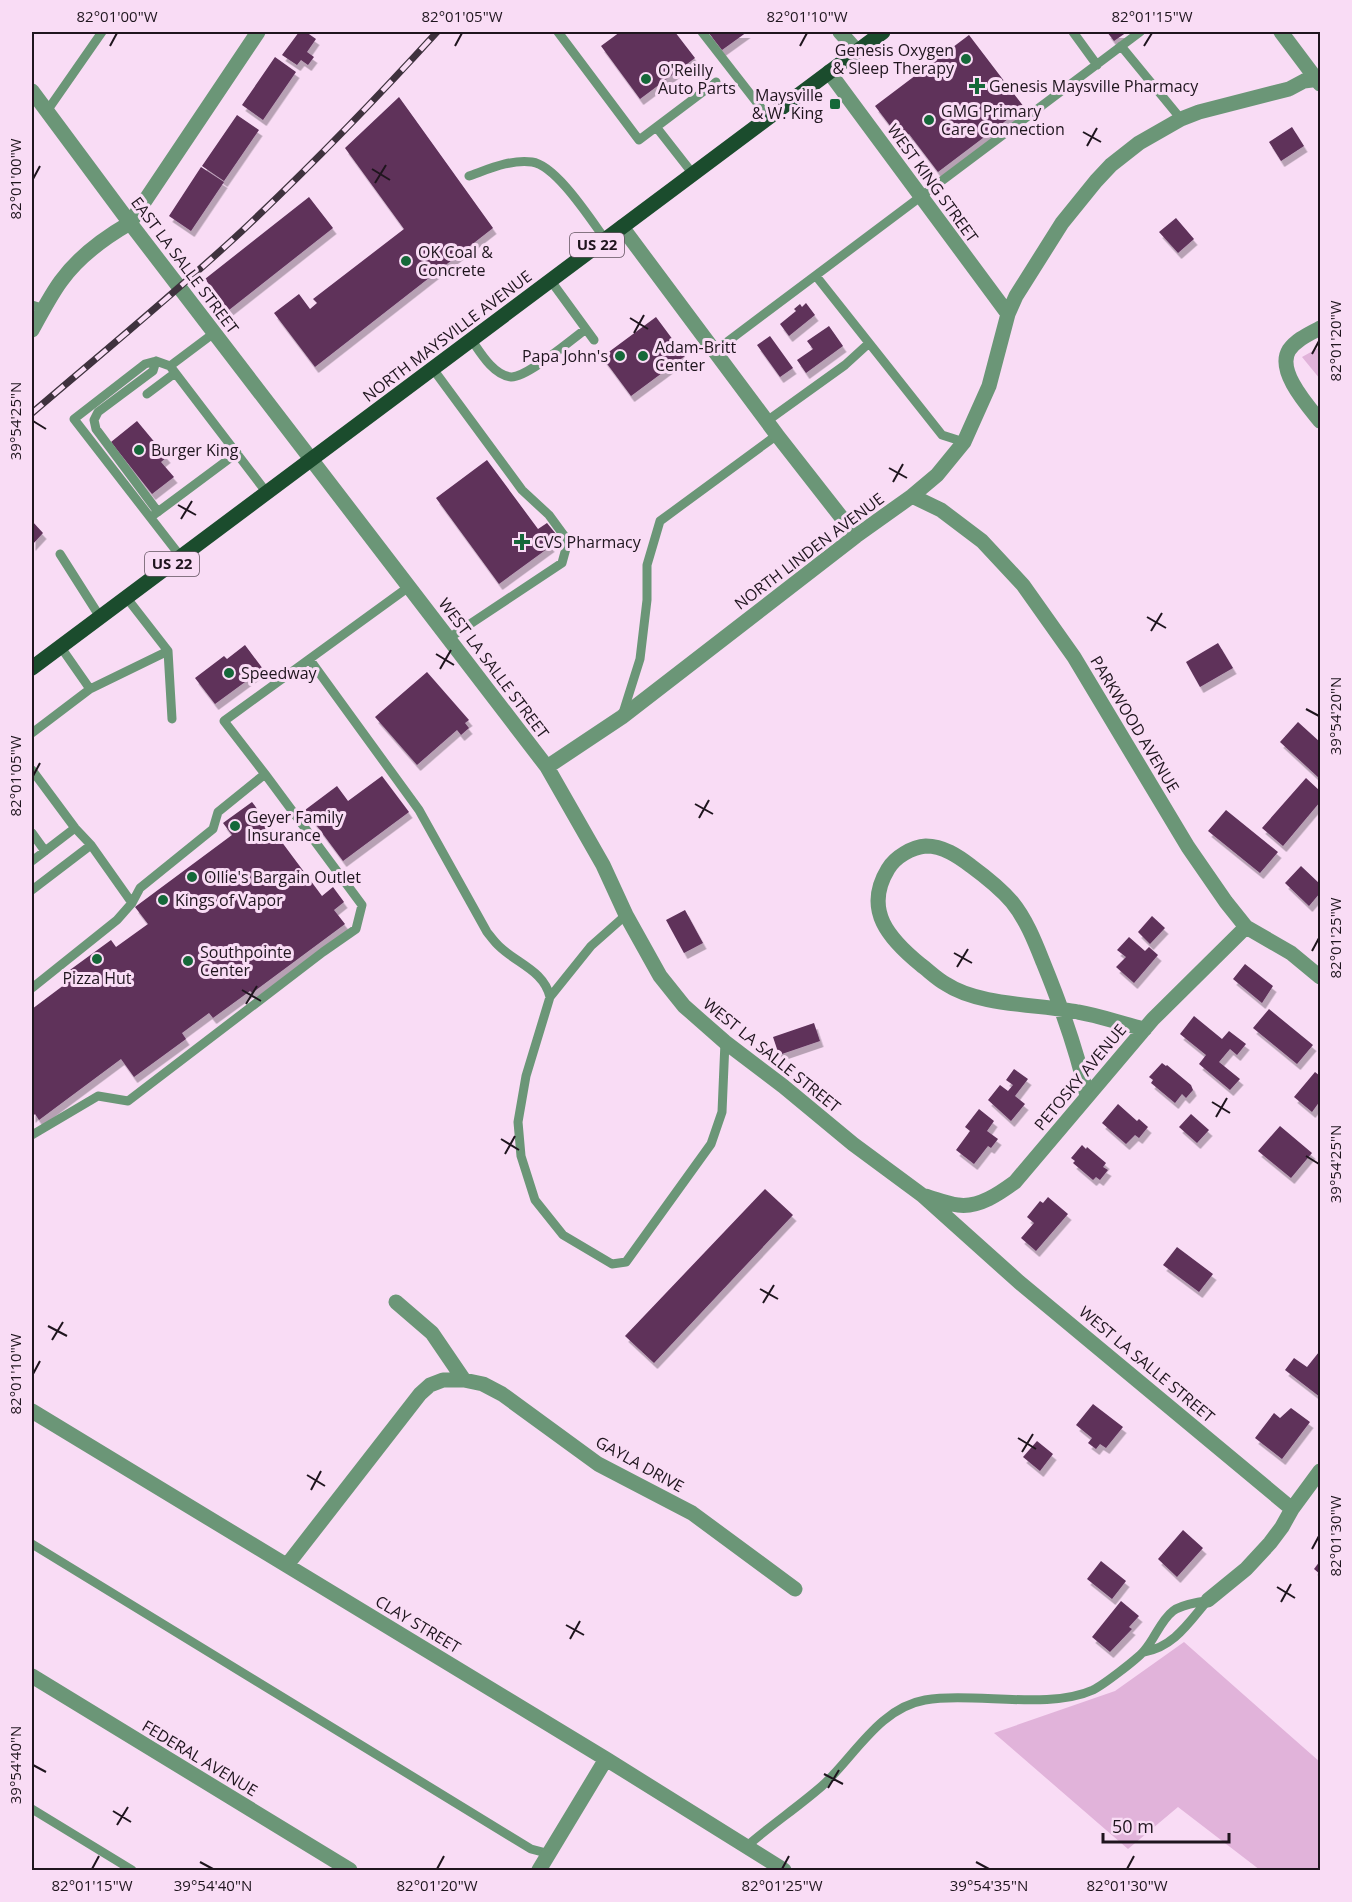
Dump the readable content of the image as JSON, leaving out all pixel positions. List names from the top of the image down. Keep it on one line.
{"streets":{"main road":["US 22","NORTH MAYSVILLE AVENUE"],"street":["WEST KING STREET","EAST LA SALLE STREET","NORTH LINDEN AVENUE","WEST LA SALLE STREET","PARKWOOD AVENUE","PETOSKY AVENUE","GAYLA DRIVE","CLAY STREET","FEDERAL AVENUE"]},"crossings":[["WEST KING STREET","NORTH MAYSVILLE AVENUE"],["WEST KING STREET","NORTH LINDEN AVENUE"],["EAST LA SALLE STREET","NORTH MAYSVILLE AVENUE"],["EAST LA SALLE STREET","WEST LA SALLE STREET"],["NORTH MAYSVILLE AVENUE","WEST LA SALLE STREET"],["NORTH LINDEN AVENUE","WEST LA SALLE STREET"],["NORTH LINDEN AVENUE","PARKWOOD AVENUE"],["WEST LA SALLE STREET","PETOSKY AVENUE"],["PARKWOOD AVENUE","PETOSKY AVENUE"],["GAYLA DRIVE","CLAY STREET"]],"places":{"other":["Genesis Oxygen & Sleep Therapy","O'Reilly Auto Parts","GMG Primary Care Connection","OK Coal & Concrete","Papa John's","Adam-Britt Center","Burger King","Speedway","Geyer Family Insurance","Ollie's Bargain Outlet","Kings of Vapor","Pizza Hut","Southpointe Center"],"health":["Genesis Maysville Pharmacy","CVS Pharmacy"],"transit":["Maysville & W. King"]},"scale_bar":"50 m","coordinates":["82°01'00\"W","82°01'05\"W","82°01'10\"W","82°01'15\"W","82°01'20\"W","39°54'25\"N","39°54'20\"N","82°01'25\"W","82°01'30\"W","39°54'40\"N","39°54'35\"N"]}
